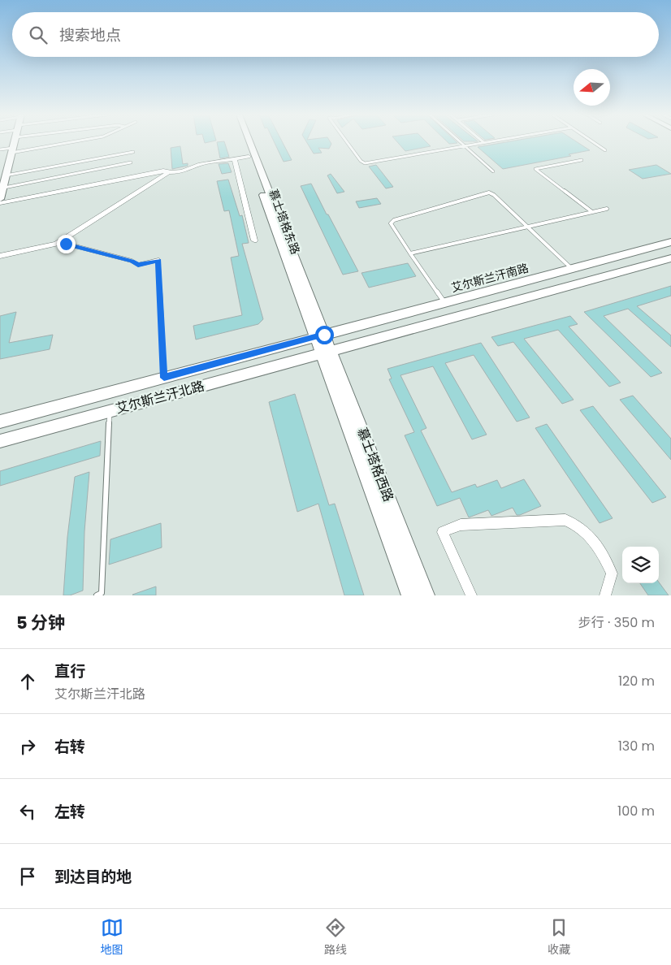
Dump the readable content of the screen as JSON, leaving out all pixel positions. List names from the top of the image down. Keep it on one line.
{"streets":{"main road":["慕士塔格东路","艾尔斯兰汗南路","艾尔斯兰汗北路","慕士塔格西路"]},"crossings":[["慕士塔格东路","艾尔斯兰汗南路"],["慕士塔格东路","艾尔斯兰汗北路"],["慕士塔格东路","慕士塔格西路"],["艾尔斯兰汗南路","艾尔斯兰汗北路"],["艾尔斯兰汗南路","慕士塔格西路"],["艾尔斯兰汗北路","慕士塔格西路"]],"north":"left","page":{"search":"搜索地点","heading":["5 分钟","步行 · 350 m"],"list":[["直行","艾尔斯兰汗北路","120 m"],["右转","130 m"],["左转","100 m"],"到达目的地"],"nav":["地图","路线","收藏"]}}
